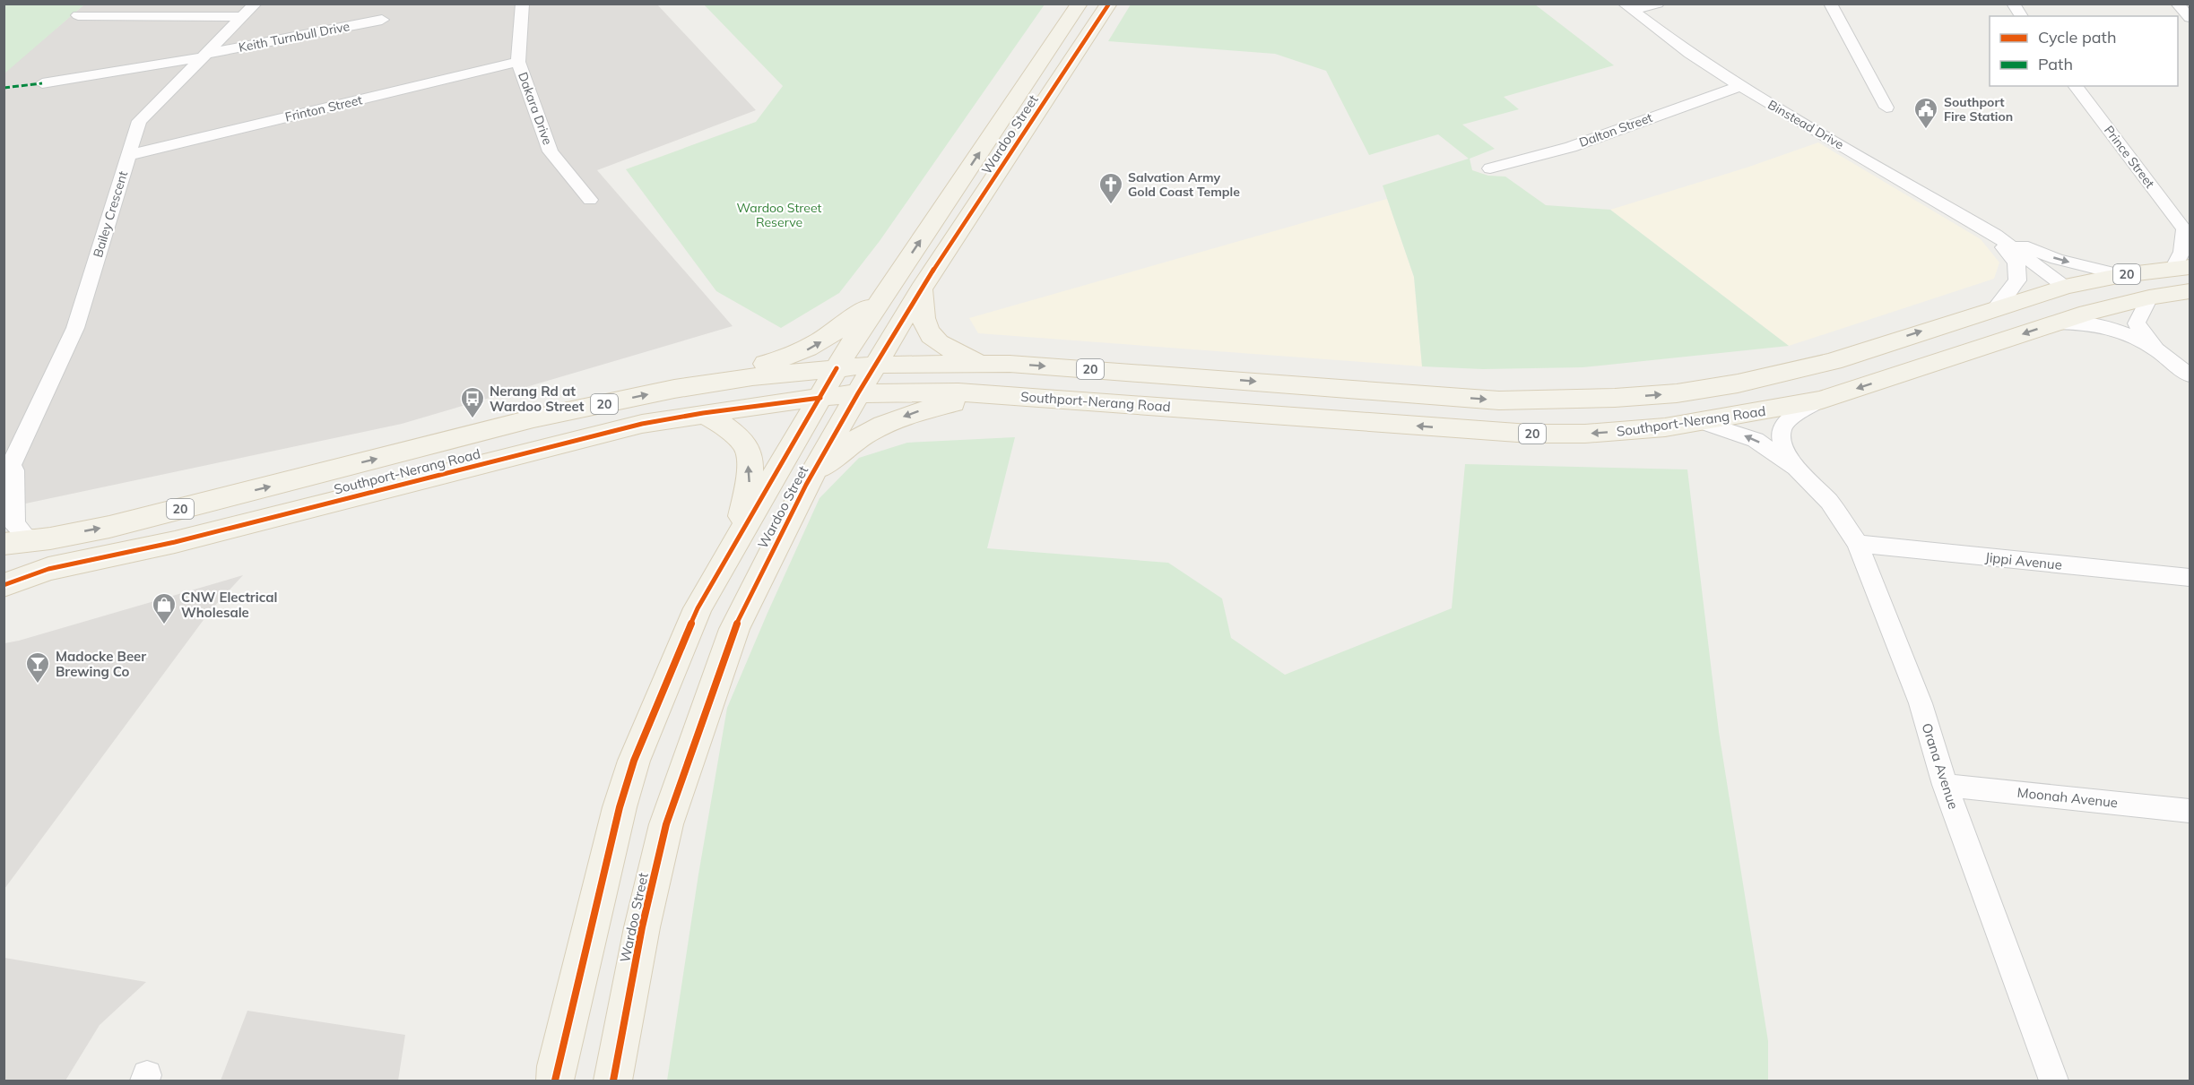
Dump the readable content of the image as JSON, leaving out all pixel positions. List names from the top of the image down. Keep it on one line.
{"streets":{"main road":["Wardoo Street","20","Southport-Nerang Road"],"street":["Keith Turnbull Drive","Frinton Street","Dakara Drive","Binstead Drive","Dalton Street","Prince Street","Bailey Crescent","Jippi Avenue","Orana Avenue","Moonah Avenue"]},"crossings":[["Keith Turnbull Drive","Bailey Crescent"],["Frinton Street","Dakara Drive"],["Frinton Street","Bailey Crescent"],["Binstead Drive","Dalton Street"],["Binstead Drive","Southport-Nerang Road"],["Wardoo Street","Southport-Nerang Road"],["Prince Street","Southport-Nerang Road"],["Southport-Nerang Road","Orana Avenue"],["Jippi Avenue","Orana Avenue"],["Orana Avenue","Moonah Avenue"]],"parks":["Wardoo Street Reserve"],"places":{"public building":["Southport Fire Station"],"church":["Salvation Army Gold Coast Temple"],"bus stop":["Nerang Rd at Wardoo Street"],"shop":["CNW Electrical Wholesale"],"bar":["Madocke Beer Brewing Co"]},"legend":["Cycle path","Path"]}
